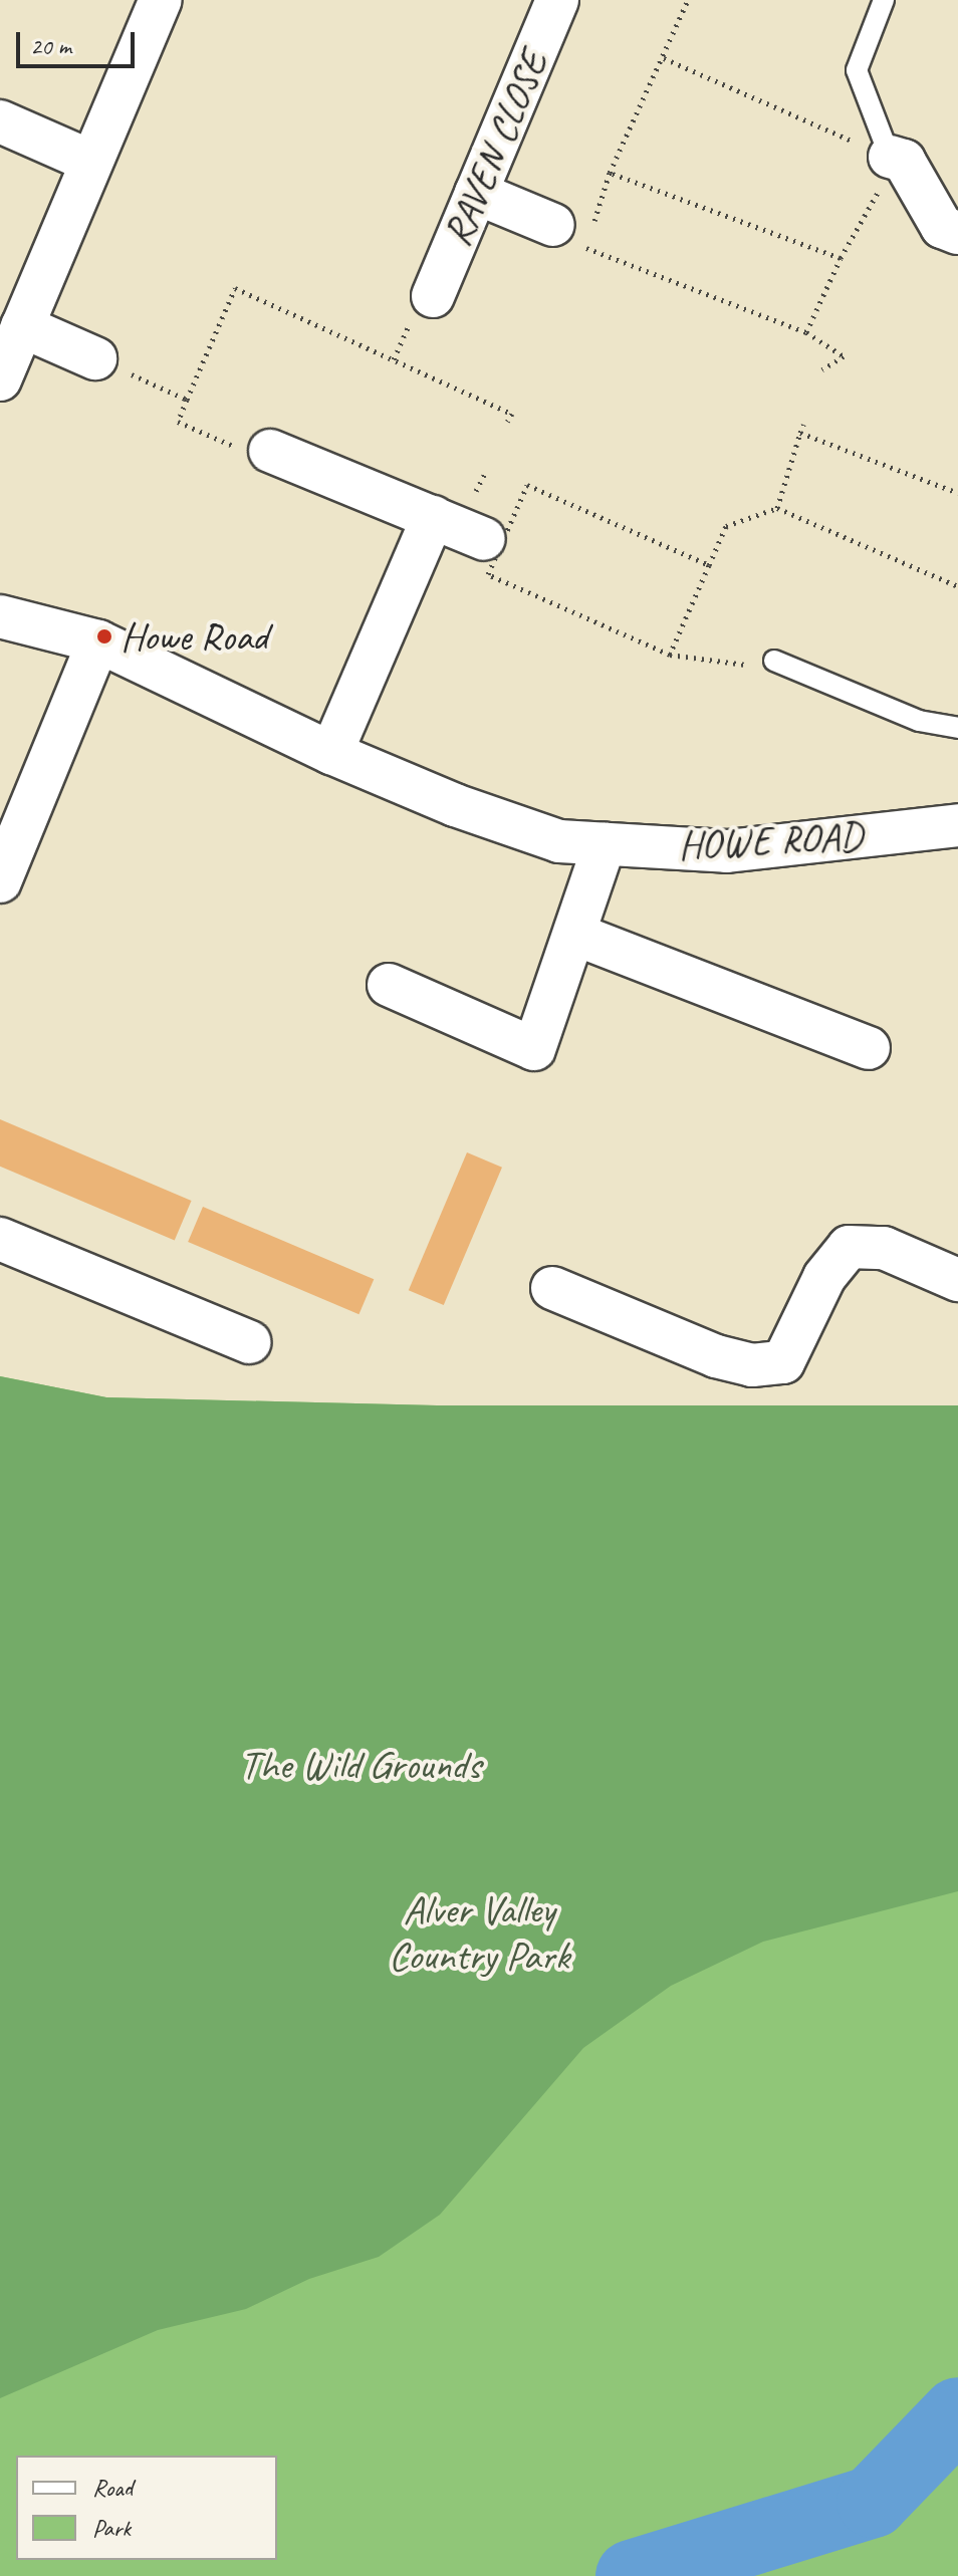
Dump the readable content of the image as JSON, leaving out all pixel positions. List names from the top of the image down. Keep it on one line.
{"streets":{"street":["RAVEN CLOSE","HOWE ROAD"]},"parks":["The Wild Grounds","Alver Valley Country Park"],"places":["Howe Road"],"legend":["Road","Park"],"scale_bar":"20 m"}
